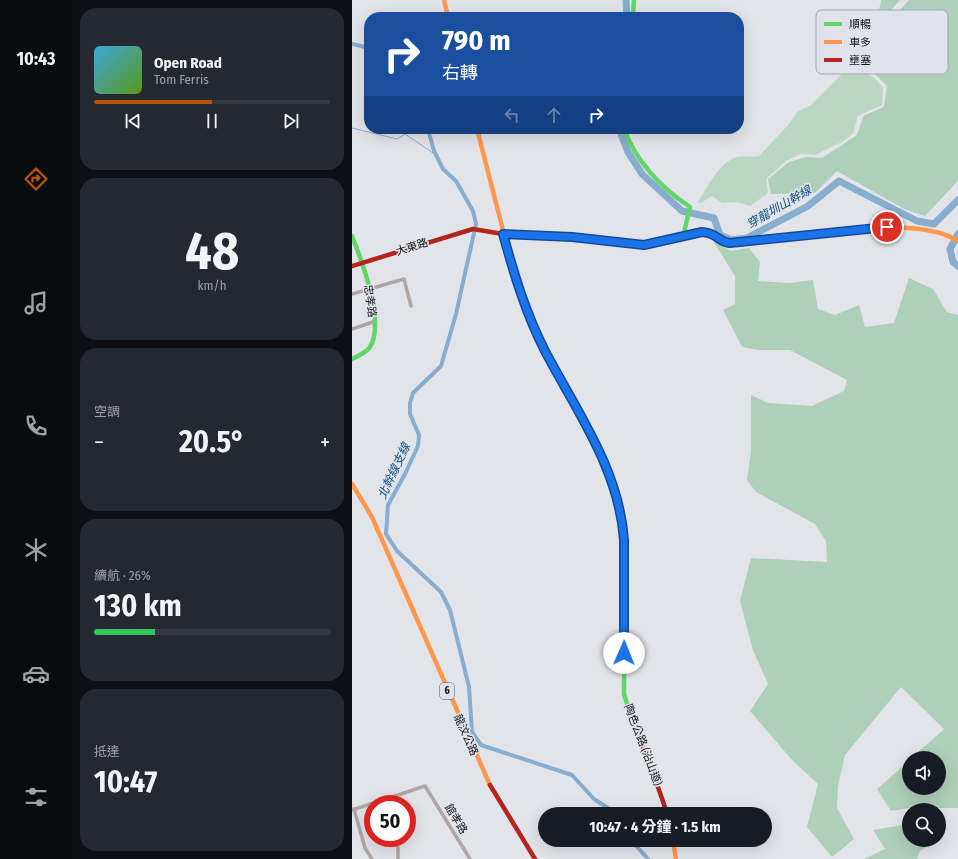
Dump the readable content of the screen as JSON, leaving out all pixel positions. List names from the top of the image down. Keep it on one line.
{"streets":{"main road":["大東路","忠孝路","6","龍汶公路","陶色公路 (沿山道)"],"street":["館孝路"]},"crossings":[["大東路","忠孝路"],["大東路","陶色公路 (沿山道)"]],"water":["穿龍圳山幹線","北幹線支線"],"legend":["順暢","車多","壅塞"],"page":{"tabs":"10:43","turn":["790 m","右轉"],"song":["Open Road","Tom Ferris"],"tile":[["48","km/h"],"空調",["續航 · 26%","130 km"],["抵達","10:47"]],"heat":["−","20.5°","+"],"limit":"50","trip":"10:47 · 4 分鐘 · 1.5 km"}}
